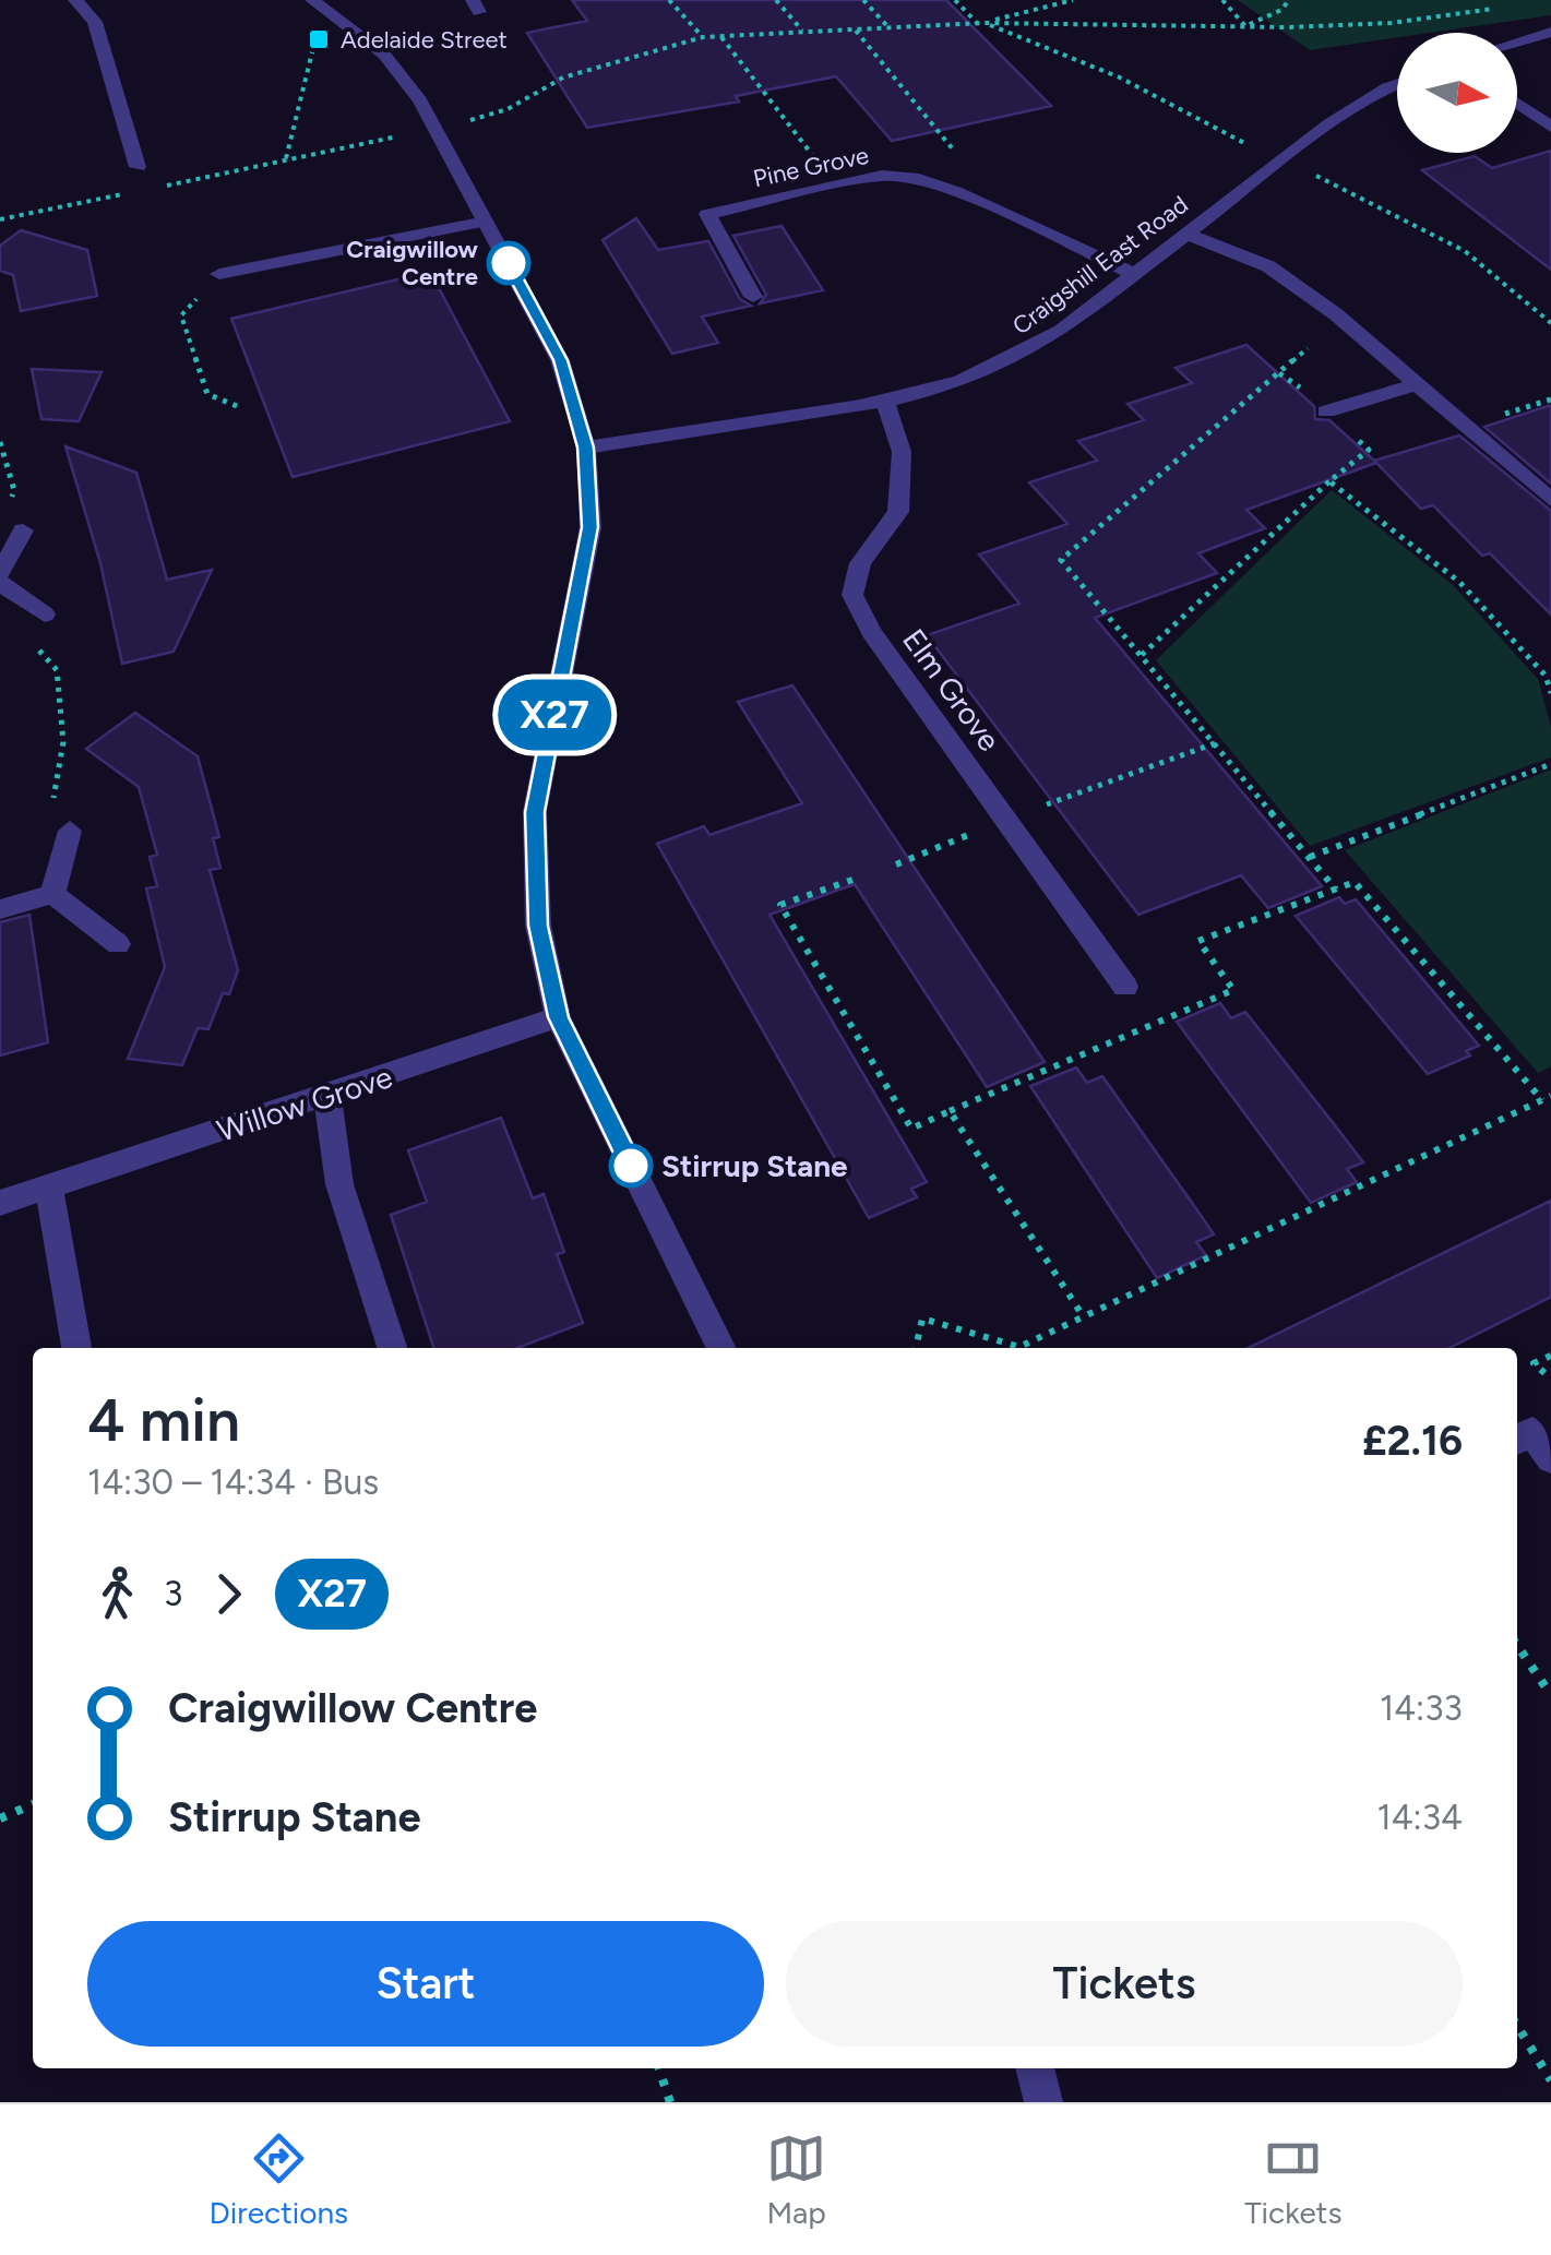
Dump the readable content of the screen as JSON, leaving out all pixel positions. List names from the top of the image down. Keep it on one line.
{"streets":{"street":["Pine Grove","Craigshill East Road","Elm Grove","Willow Grove"]},"crossings":[["Pine Grove","Craigshill East Road"],["Craigshill East Road","Elm Grove"]],"places":{"transit":["Adelaide Street"],"other":["Craigwillow Centre","Stirrup Stane"]},"lines":["bus line X27"],"north":"right","page":{"on_map":"X27","heading":["4 min","14:30 – 14:34 · Bus","£2.16"],"legs":["3","X27"],"list":[{"name":"Craigwillow Centre","value":"14:33"},{"name":"Stirrup Stane","value":"14:34"}],"buttons":["Start","Tickets"],"tabs":["Directions","Map","Tickets"]}}
